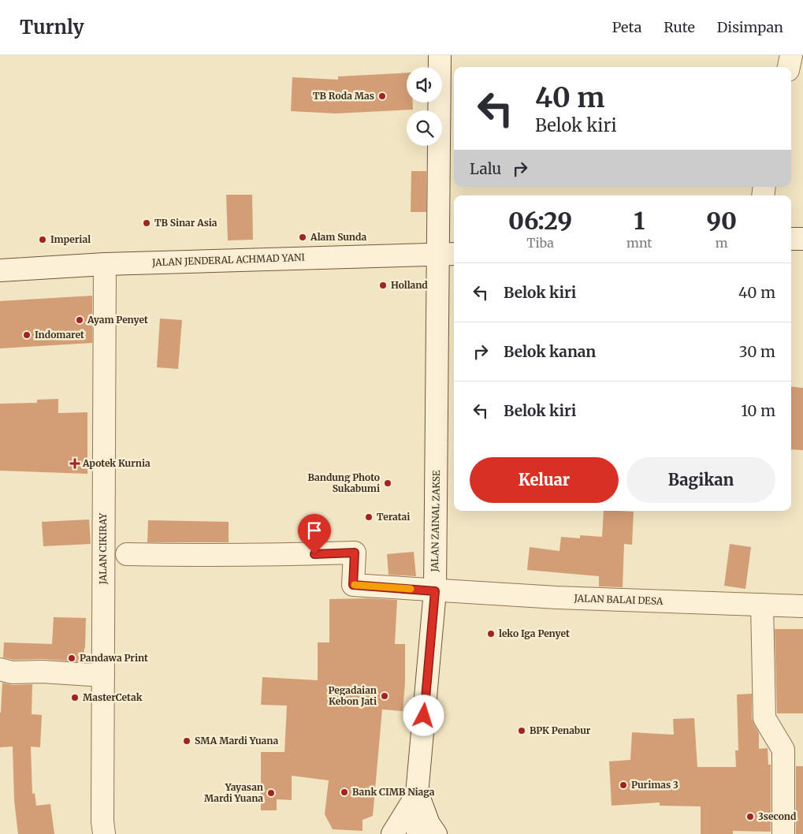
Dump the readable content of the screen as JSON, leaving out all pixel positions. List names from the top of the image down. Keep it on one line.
{"streets":{"street":["JALAN JENDERAL ACHMAD YANI","JALAN ZAINAL ZAKSE","JALAN CIKIRAY","JALAN BALAI DESA"]},"crossings":[["JALAN JENDERAL ACHMAD YANI","JALAN ZAINAL ZAKSE"],["JALAN JENDERAL ACHMAD YANI","JALAN CIKIRAY"],["JALAN ZAINAL ZAKSE","JALAN BALAI DESA"]],"places":{"other":["TB Roda Mas","TB Sinar Asia","Alam Sunda","Imperial","Holland","Ayam Penyet","Indomaret","Bandung Photo Sukabumi","Teratai","leko Iga Penyet","Pandawa Print","Pegadaian Kebon Jati","MasterCetak","BPK Penabur","SMA Mardi Yuana","Purimas 3","Bank CIMB Niaga","Yayasan Mardi Yuana","3second"],"health":["Apotek Kurnia"]},"page":{"header":"Turnly","nav":["Peta","Rute","Disimpan"],"turn":["40 m","Belok kiri"],"then":"Lalu","eta":["06:29","Tiba","1","mnt","90","m"],"list":[{"name":"Belok kiri","value":"40 m"},{"name":"Belok kanan","value":"30 m"},{"name":"Belok kiri","value":"10 m"}],"buttons":["Keluar","Bagikan"]}}
